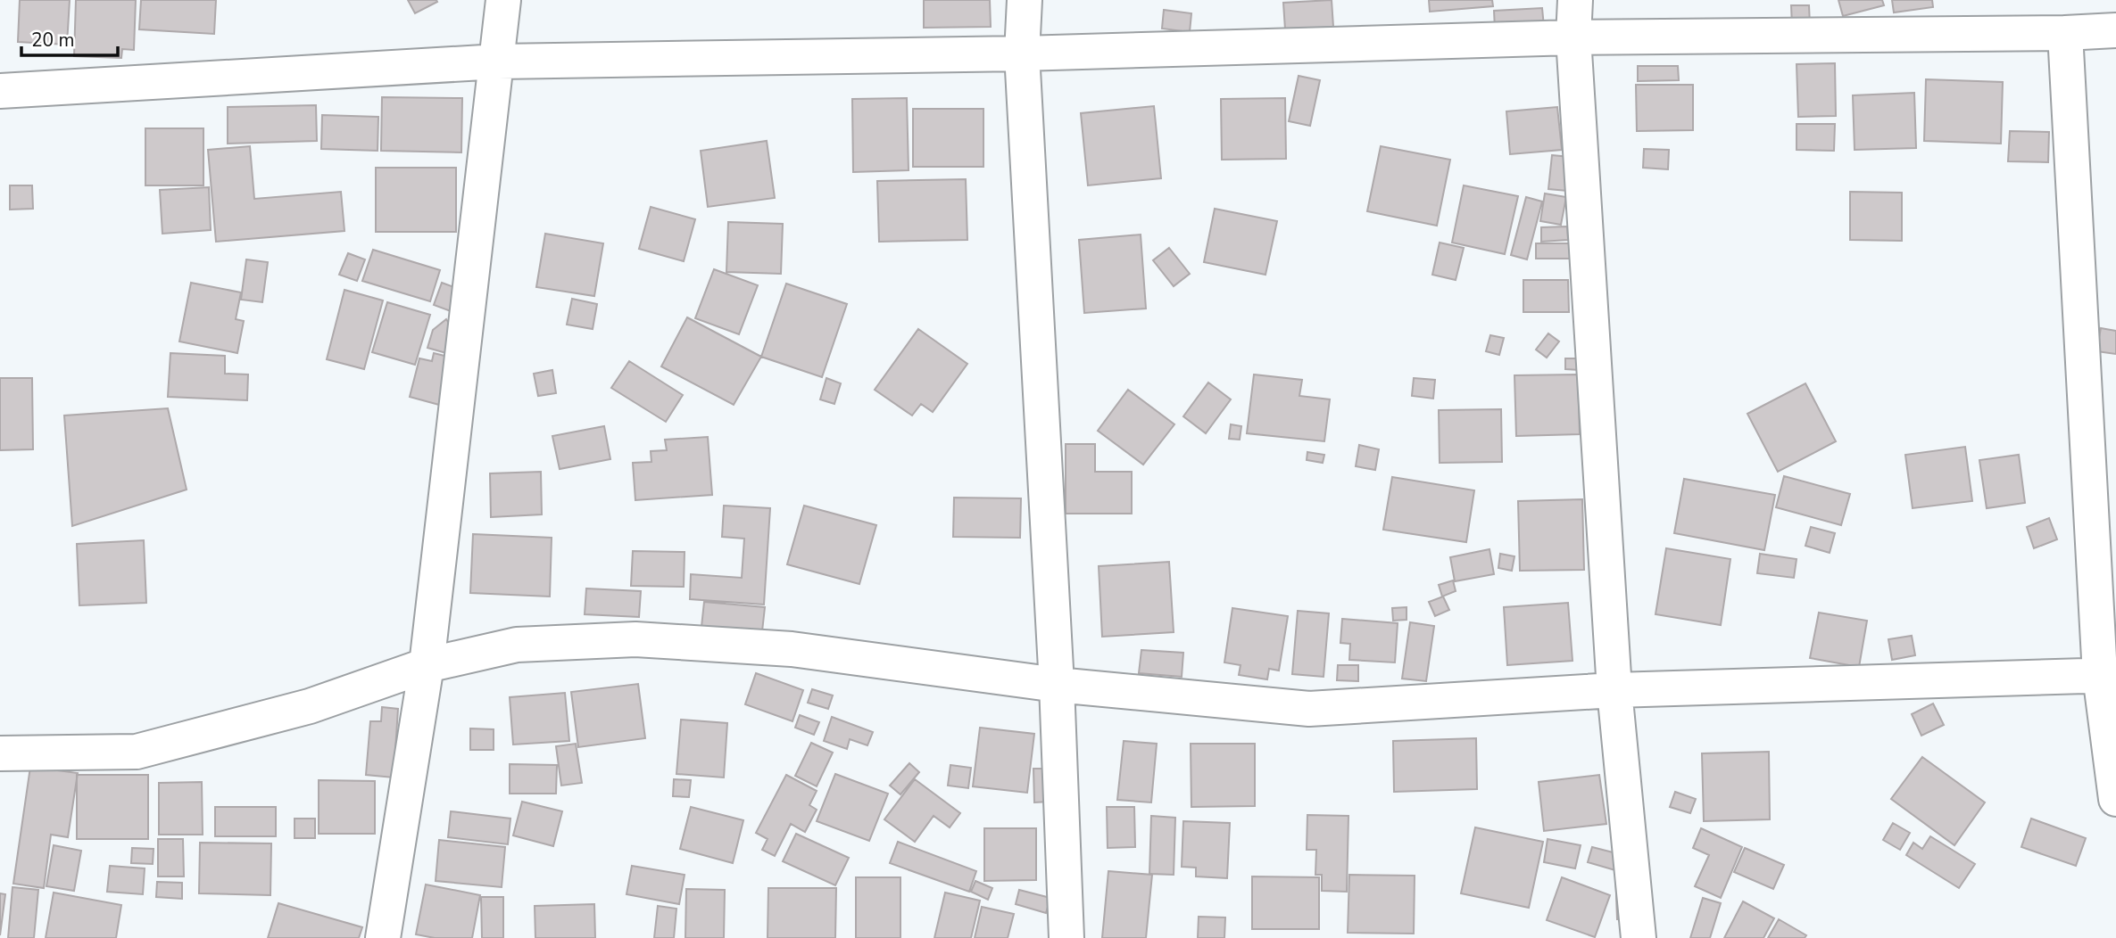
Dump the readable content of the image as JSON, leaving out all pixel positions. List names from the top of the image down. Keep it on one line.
{"scale_bar":"20 m"}
